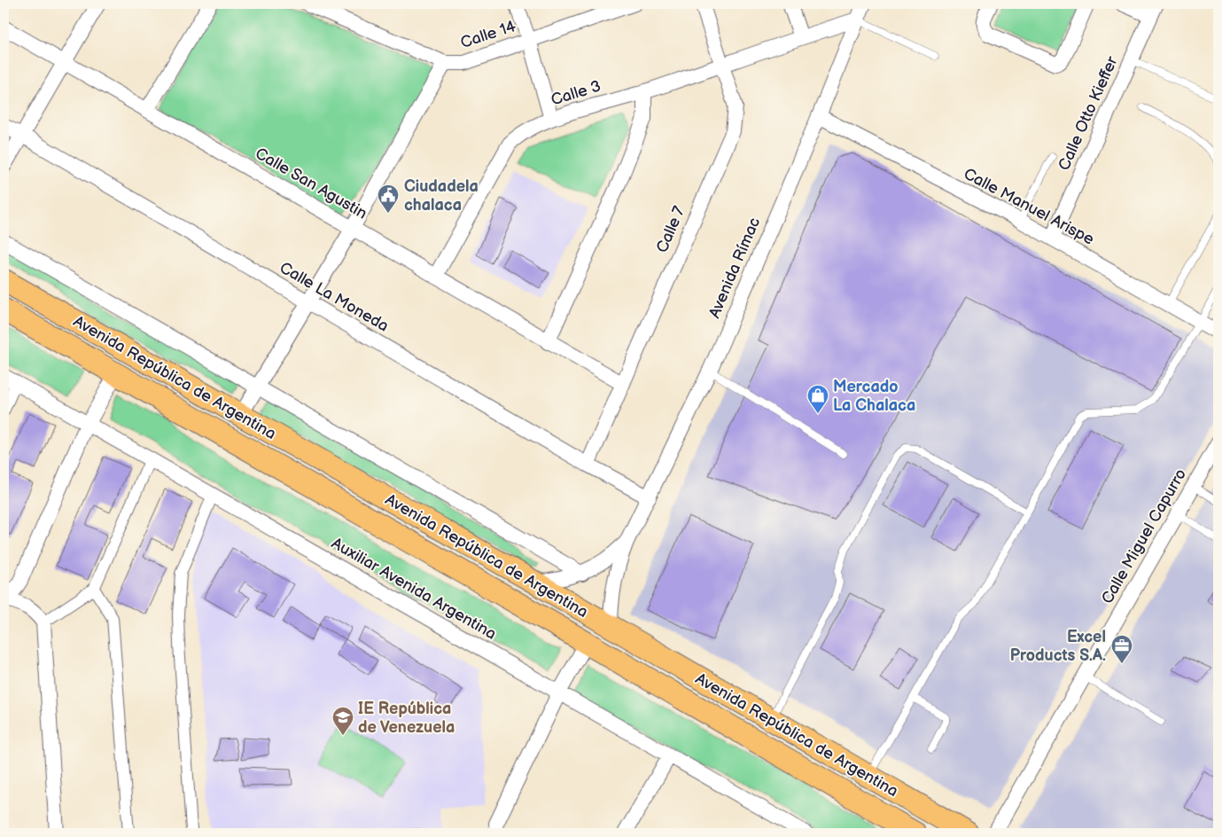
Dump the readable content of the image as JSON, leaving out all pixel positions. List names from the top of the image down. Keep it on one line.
{"streets":{"main road":["Avenida República de Argentina"],"street":["Calle 14","Calle 3","Calle Otto Kieffer","Calle San Agustin","Calle Manuel Arispe","Calle 7","Avenida Rímac","Calle La Moneda","Calle Miguel Capurro","Auxiliar Avenida Argentina"]},"crossings":[["Calle 3","Calle San Agustin"],["Calle 3","Calle 7"],["Calle 3","Avenida Rímac"],["Calle Otto Kieffer","Calle Manuel Arispe"],["Calle San Agustin","Calle 7"],["Calle Manuel Arispe","Avenida Rímac"],["Calle 7","Calle La Moneda"],["Avenida Rímac","Calle La Moneda"],["Avenida Rímac","Avenida República de Argentina"]],"places":{"public building":["Ciudadela chalaca"],"shop":["Mercado La Chalaca"],"office":["Excel Products S.A."],"school or university":["IE República de Venezuela"]}}
